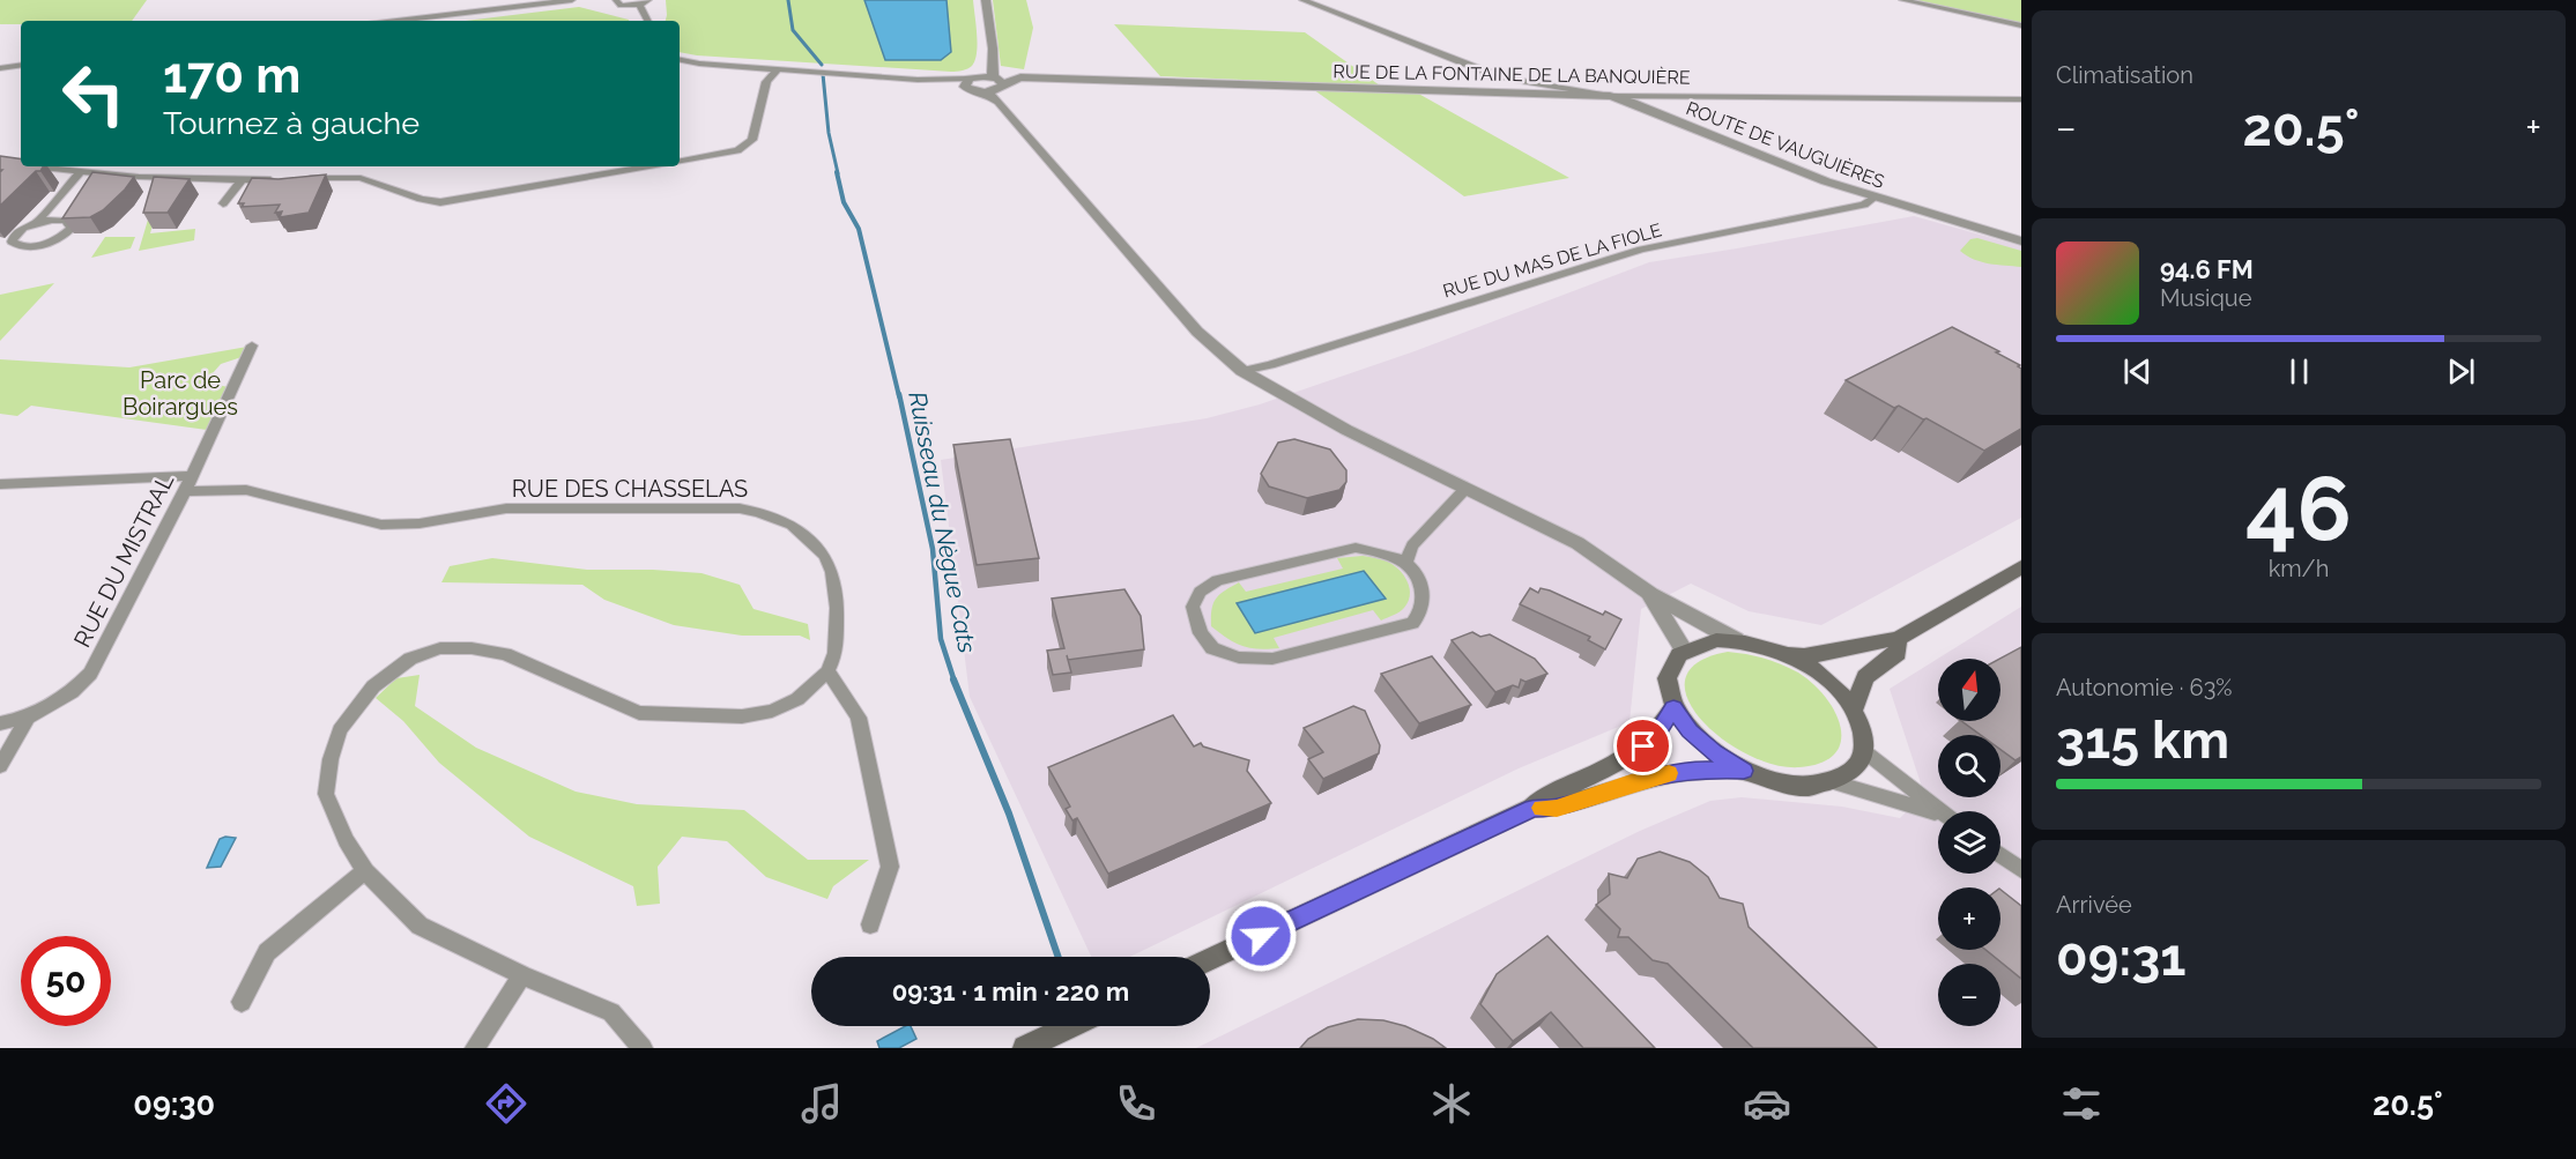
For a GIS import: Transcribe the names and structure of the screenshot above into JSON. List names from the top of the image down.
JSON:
{
  "streets": {
    "street": [
      "RUE DE LA FONTAINE DE LA BANQUIÈRE",
      "ROUTE DE VAUGUIÈRES",
      "RUE DU MAS DE LA FIOLE",
      "RUE DES CHASSELAS",
      "RUE DU MISTRAL"
    ]
  },
  "crossings": [
    ["RUE DE LA FONTAINE DE LA BANQUIÈRE", "ROUTE DE VAUGUIÈRES"],
    ["ROUTE DE VAUGUIÈRES", "RUE DU MAS DE LA FIOLE"],
    ["RUE DES CHASSELAS", "RUE DU MISTRAL"]
  ],
  "water": ["Ruisseau du Nègue Cats"],
  "parks": ["Parc de Boirargues"],
  "north": "top",
  "page": {
    "tile": [
      "Climatisation",
      ["46", "km/h"],
      ["Autonomie · 63%", "315 km"],
      ["Arrivée", "09:31"]
    ],
    "turn": ["170 m", "Tournez à gauche"],
    "heat": ["−", "20.5°", "+"],
    "song": ["94.6 FM", "Musique"],
    "map_buttons": ["+", "−"],
    "limit": "50",
    "trip": "09:31 · 1 min · 220 m",
    "tabs": ["09:30", "20.5°"]
  }
}
